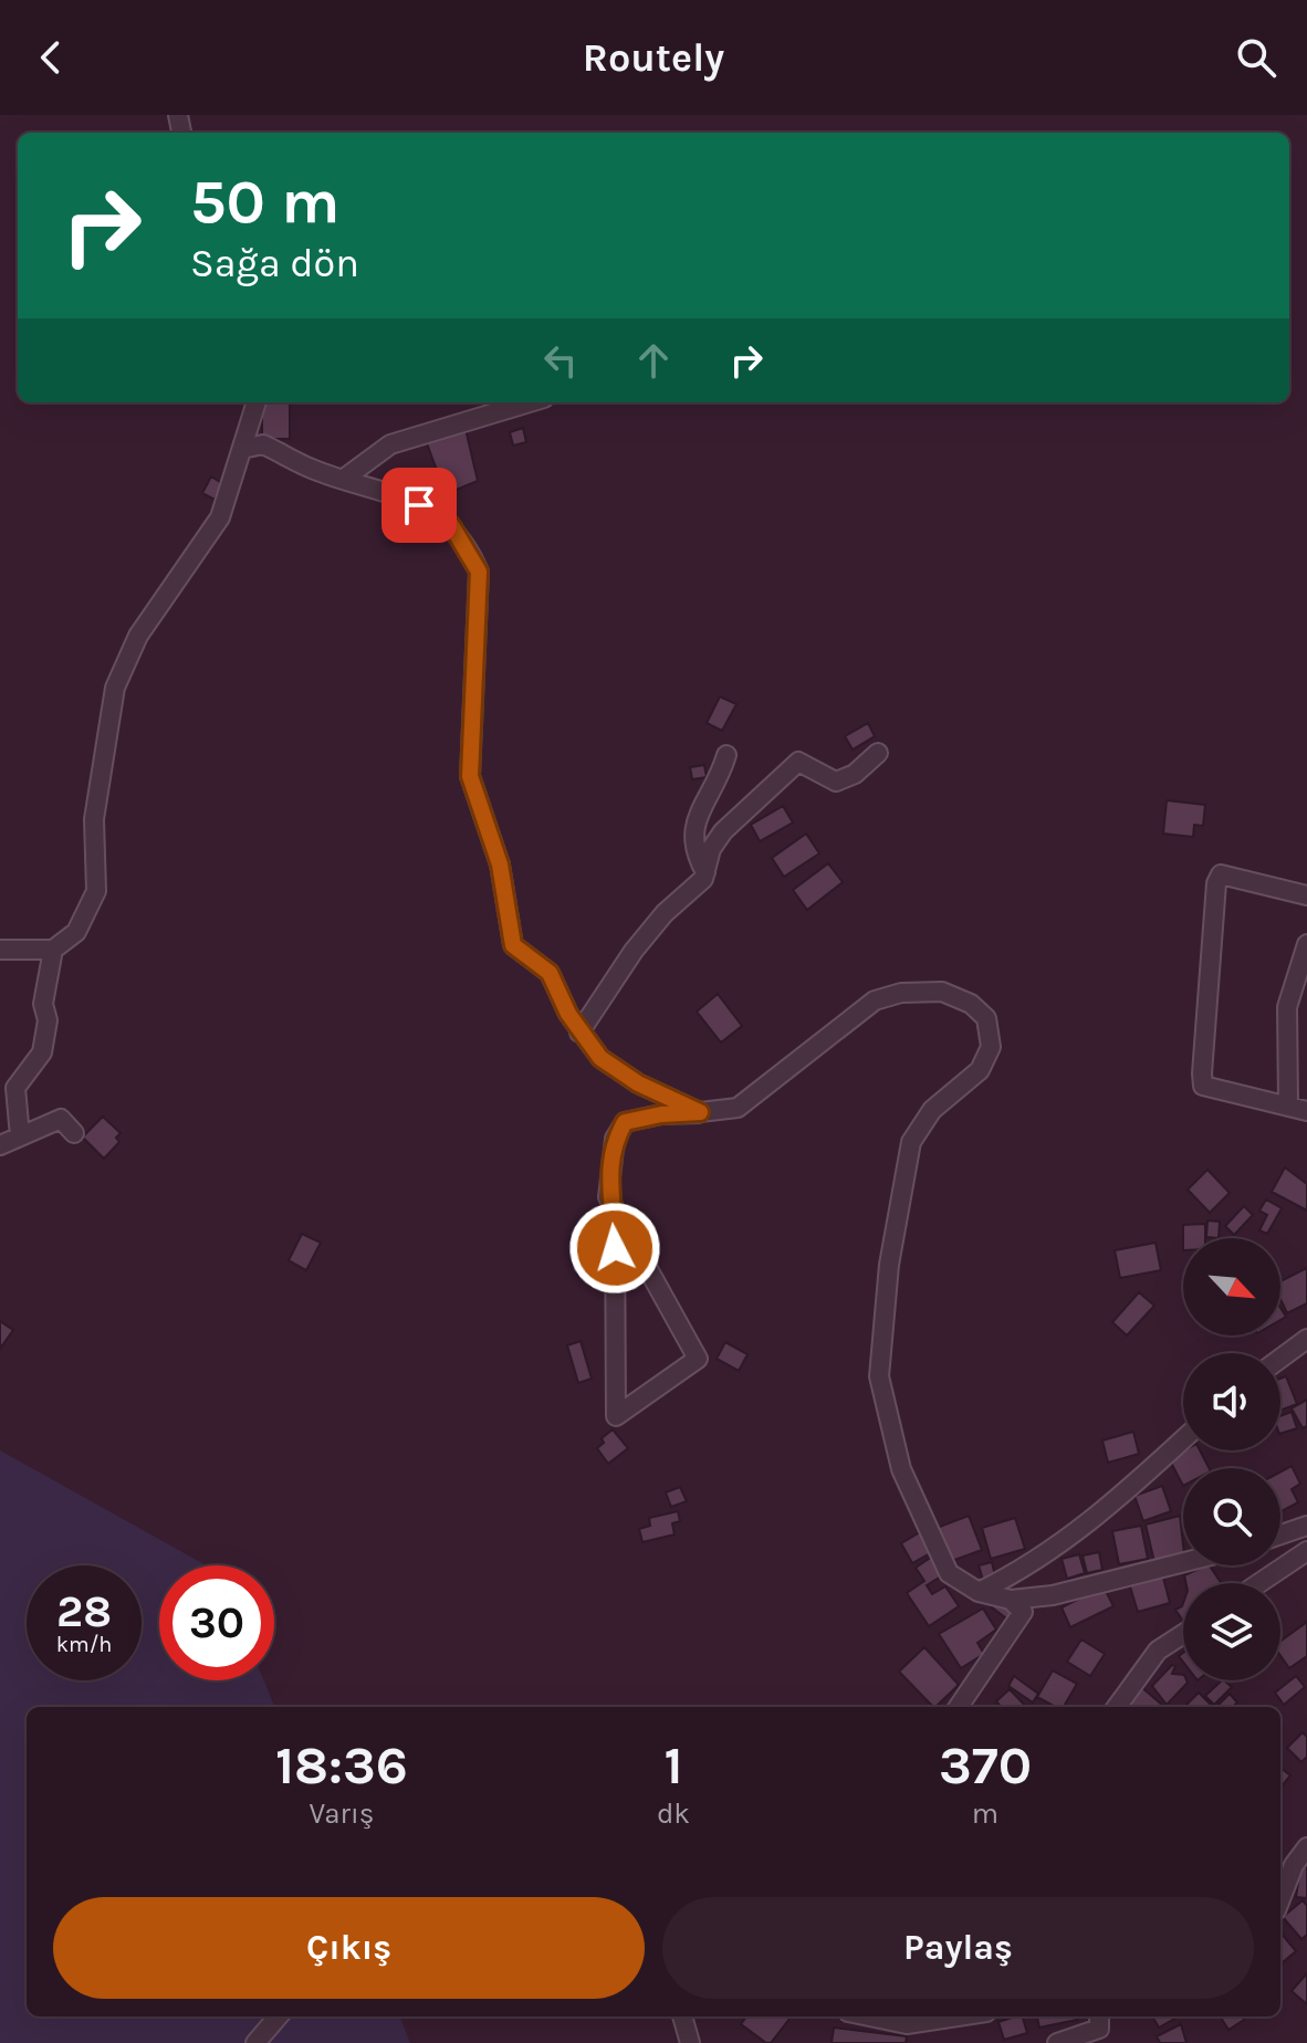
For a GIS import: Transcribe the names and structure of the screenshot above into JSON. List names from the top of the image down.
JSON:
{
  "north": "bottom right",
  "page": {
    "header": "Routely",
    "turn": ["50 m", "Sağa dön"],
    "speed": "28 km/h",
    "limit": "30",
    "eta": [
      "18:36",
      "Varış",
      "1",
      "dk",
      "370",
      "m"
    ],
    "buttons": ["Çıkış", "Paylaş"]
  }
}
